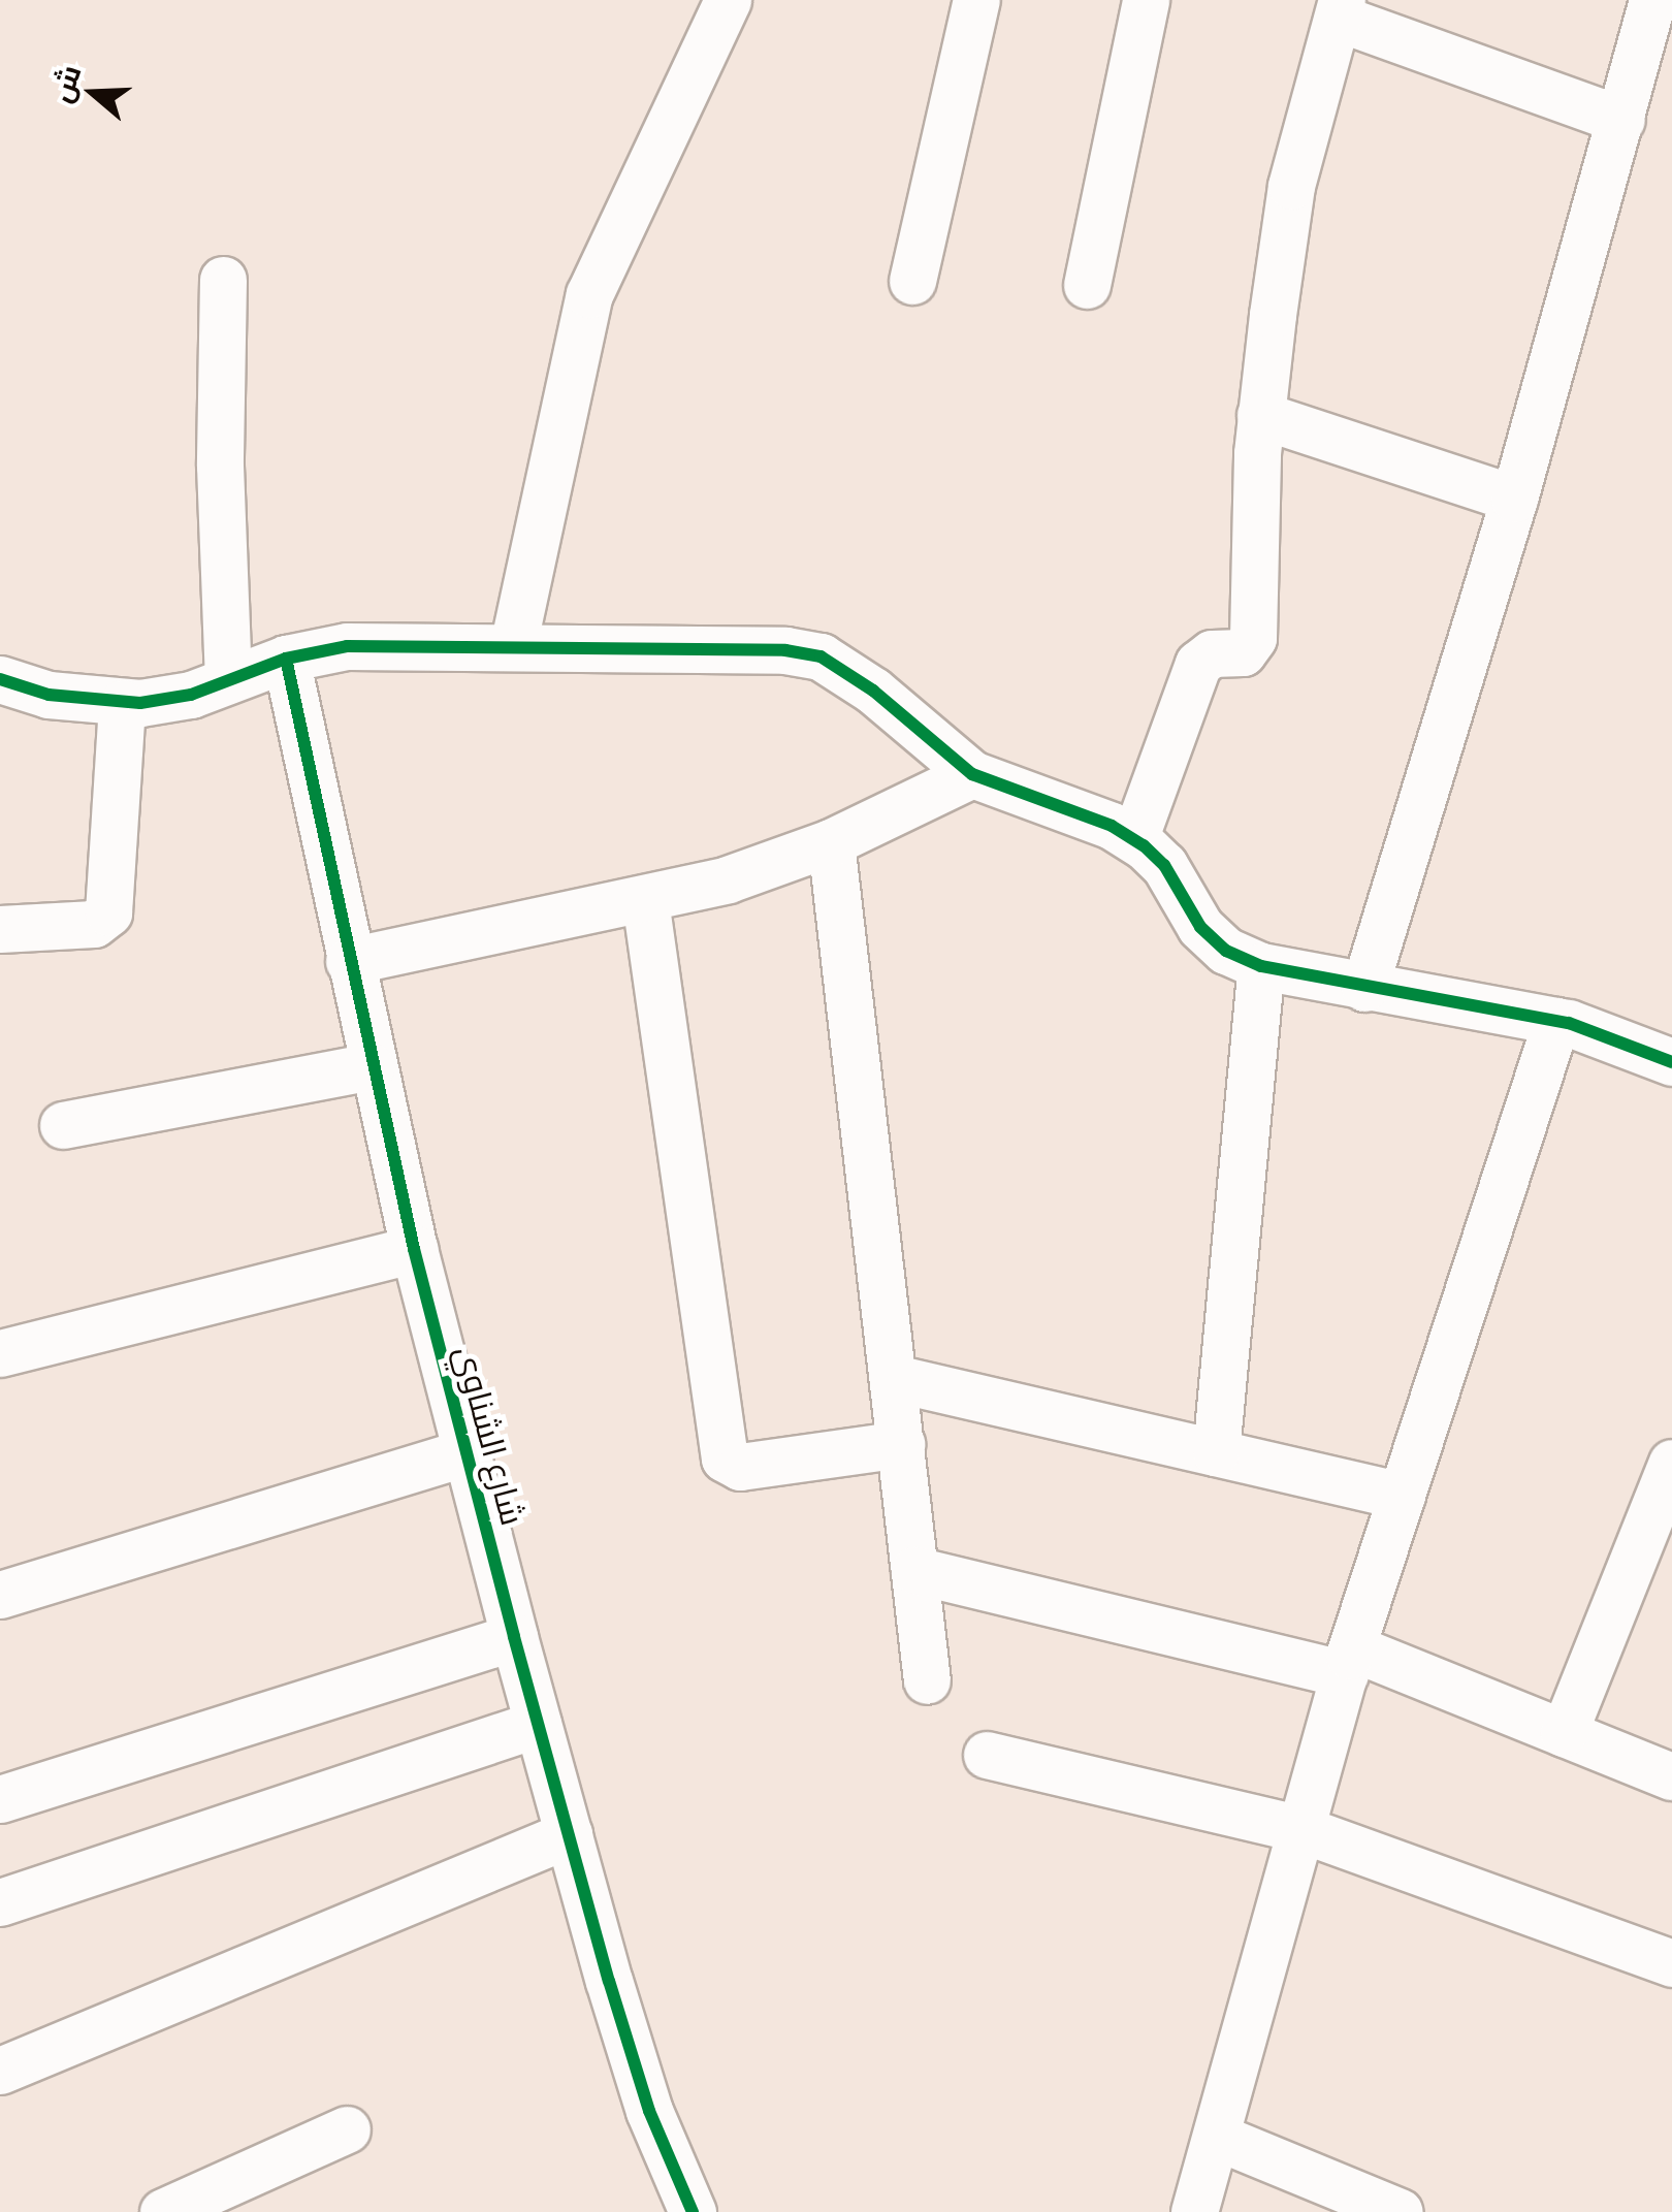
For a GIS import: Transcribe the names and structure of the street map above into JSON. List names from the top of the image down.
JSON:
{
  "streets": {
    "street": ["شارع الشناوي"]
  },
  "north": "left"
}
